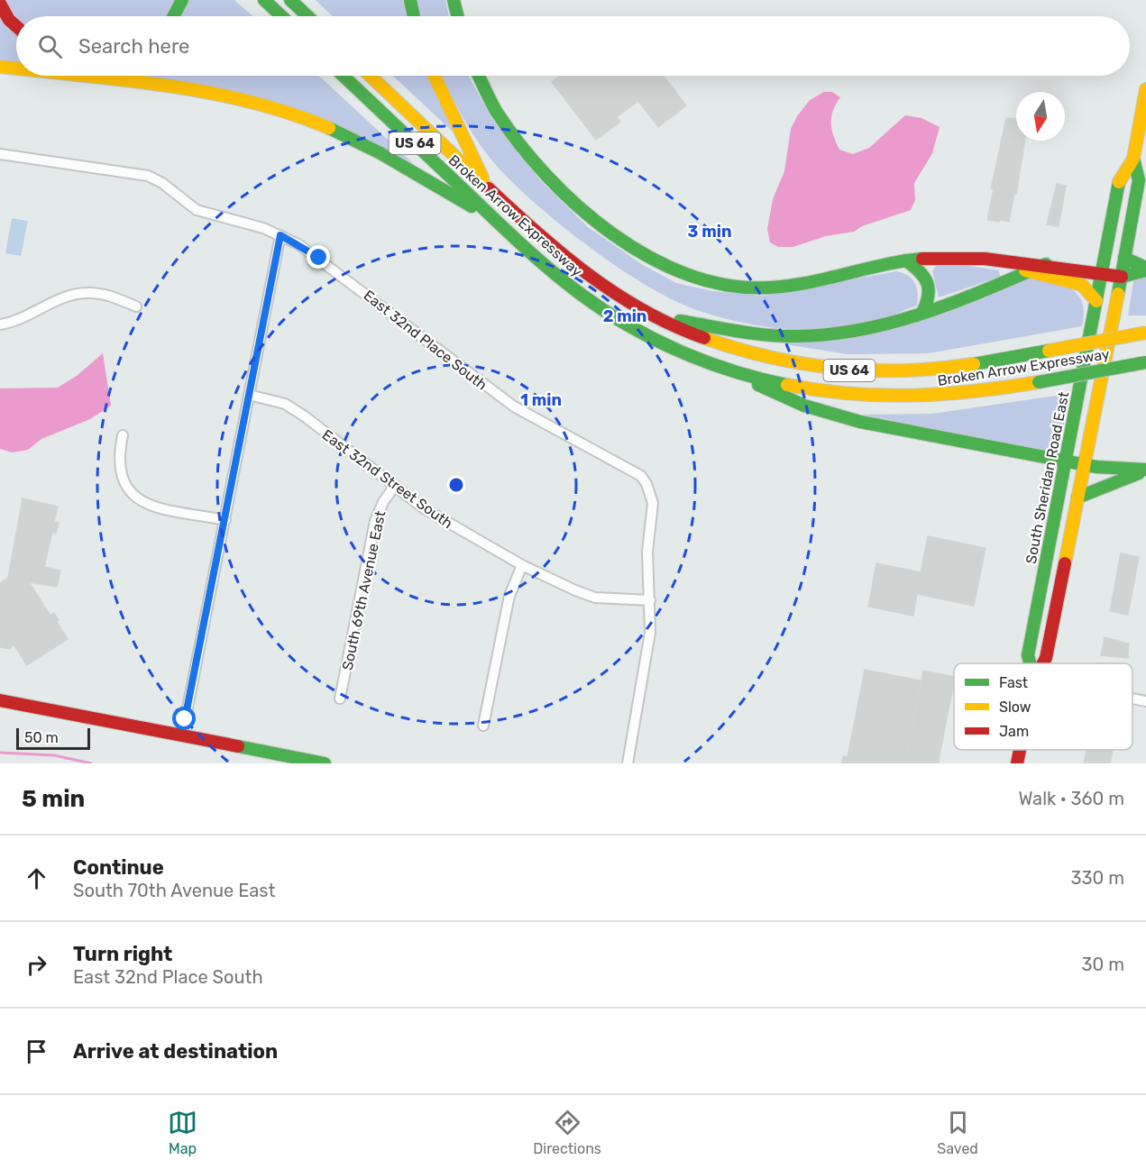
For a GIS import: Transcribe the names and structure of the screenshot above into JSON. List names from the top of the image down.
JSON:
{
  "streets": {
    "main road": ["US 64", "Broken Arrow Expressway", "South Sheridan Road East"],
    "street": ["East 32nd Place South", "East 32nd Street South", "South 69th Avenue East"]
  },
  "crossings": [
    ["East 32nd Place South", "East 32nd Street South"],
    ["East 32nd Street South", "South 69th Avenue East"]
  ],
  "legend": ["Fast", "Slow", "Jam"],
  "scale_bar": "50 m",
  "north": "bottom",
  "page": {
    "search": "Search here",
    "scale": "50 m",
    "heading": ["5 min", "Walk · 360 m"],
    "list": [
      ["Continue", "South 70th Avenue East", "330 m"],
      ["Turn right", "East 32nd Place South", "30 m"],
      "Arrive at destination"
    ],
    "nav": ["Map", "Directions", "Saved"]
  },
  "rings": ["3 min", "2 min", "1 min"]
}
